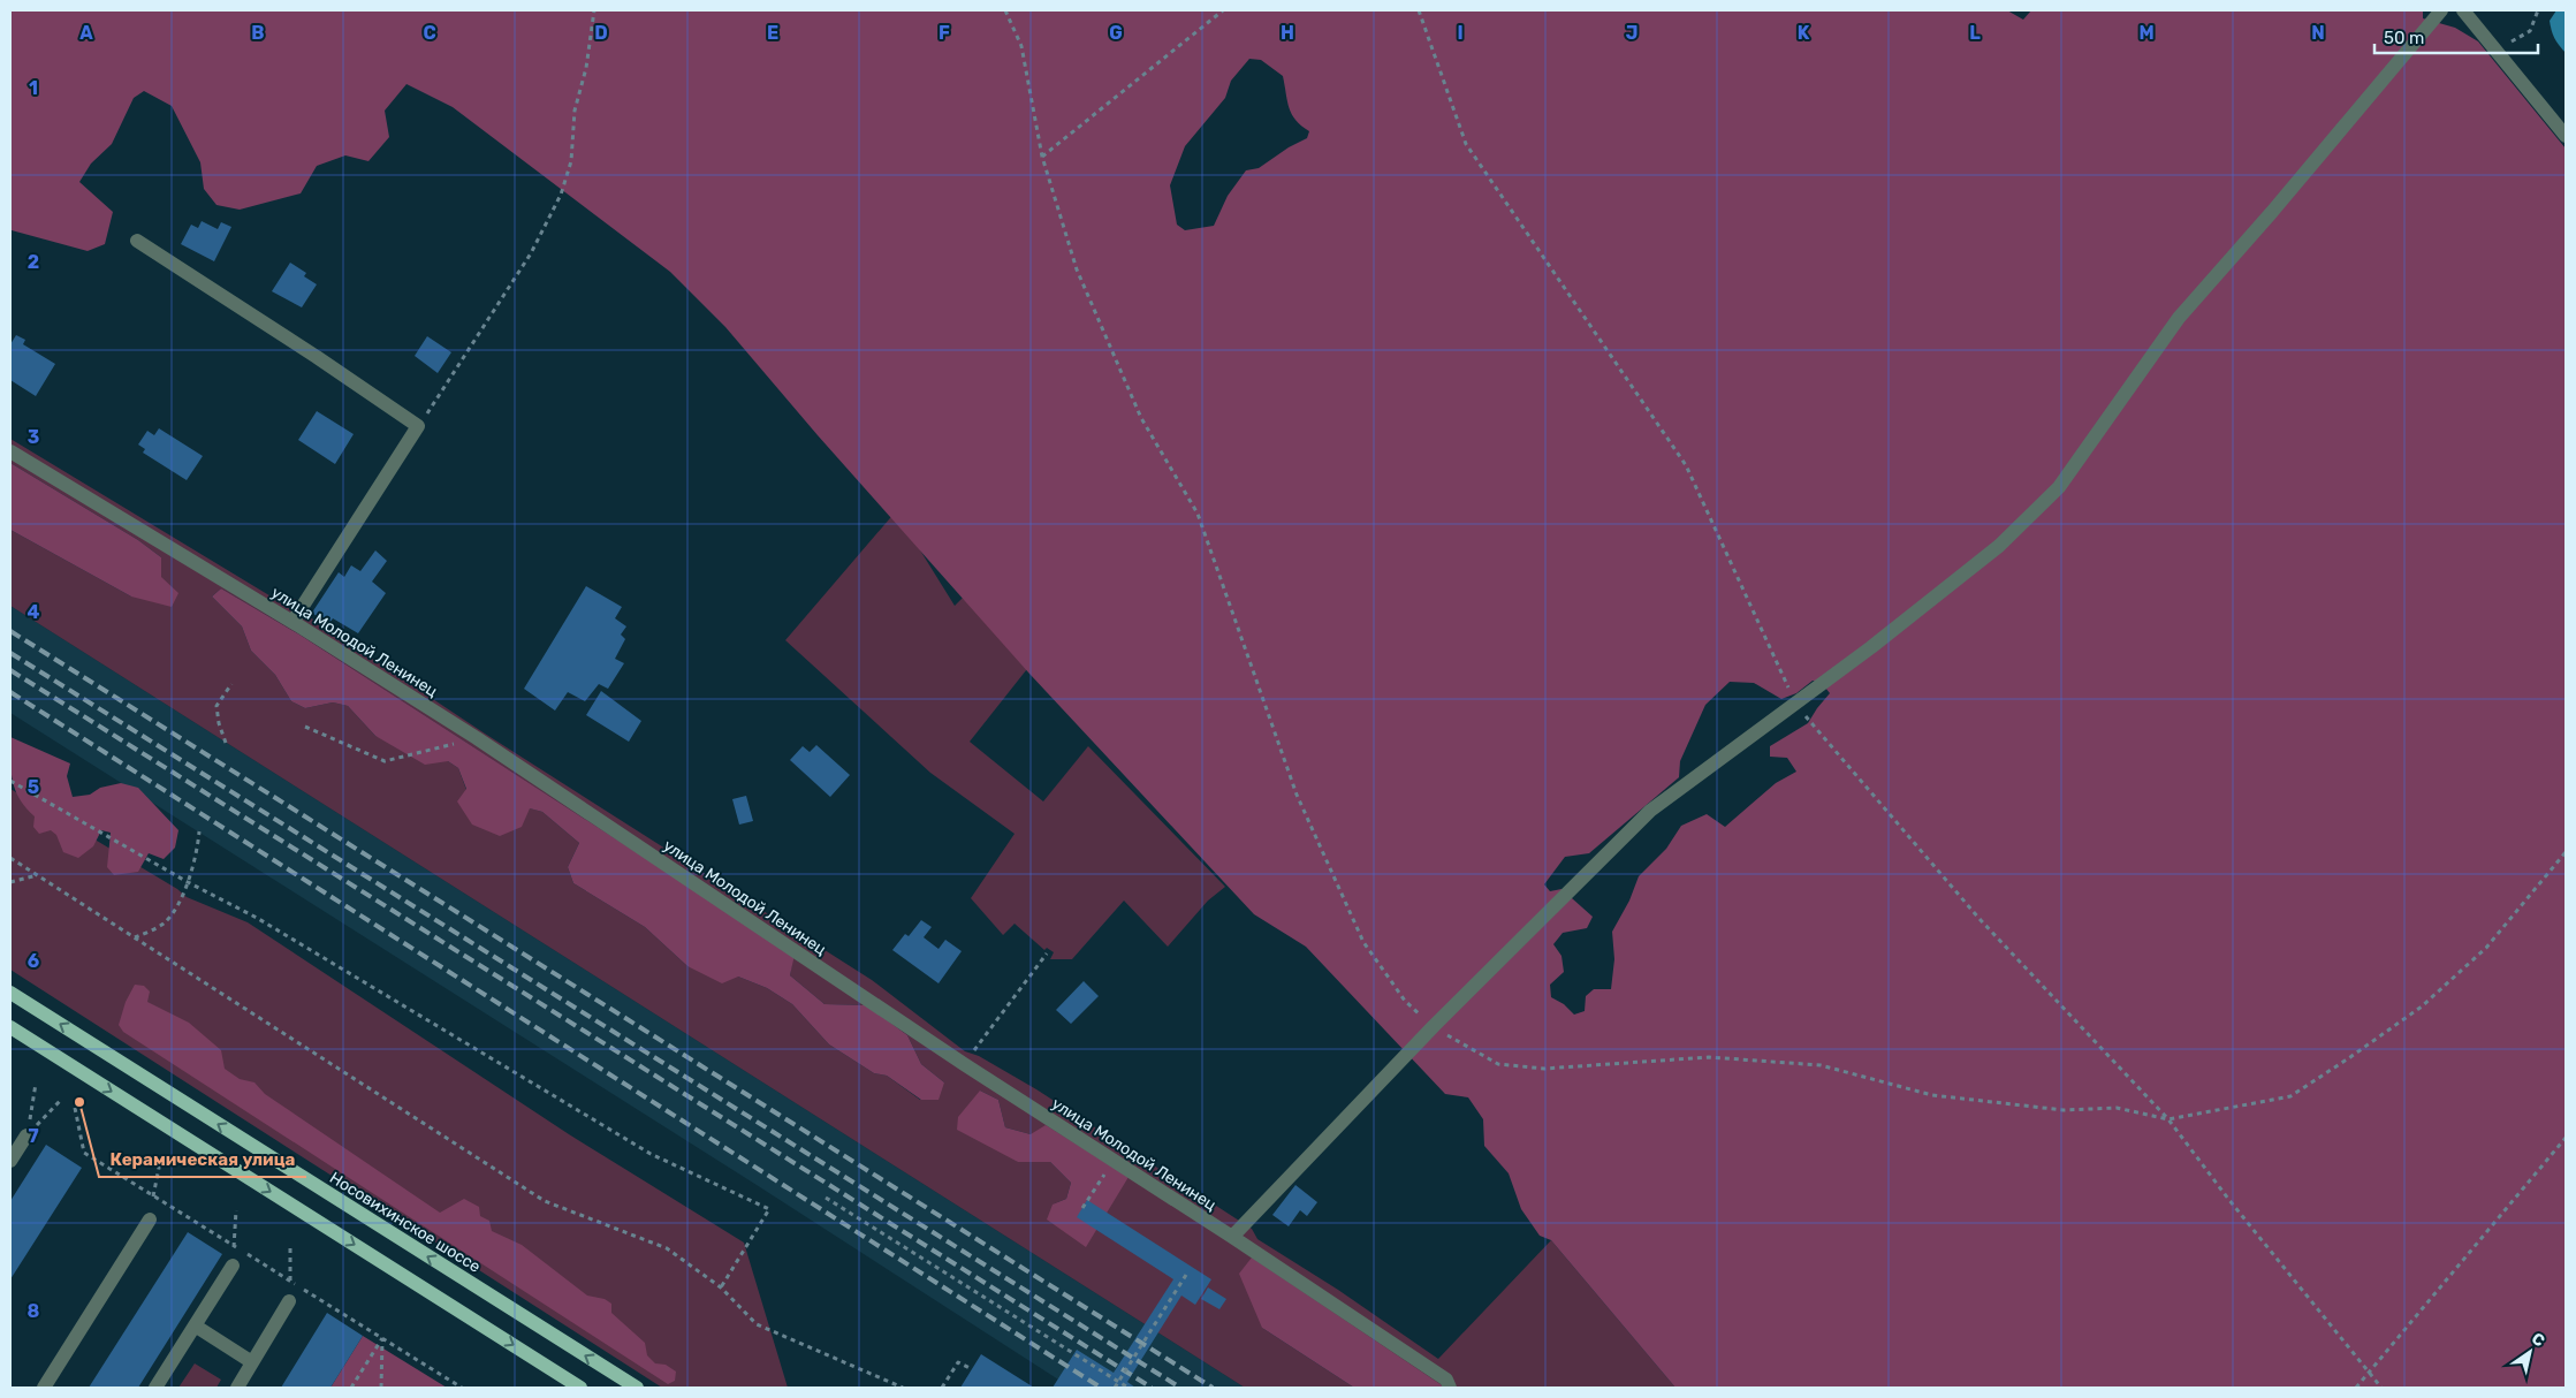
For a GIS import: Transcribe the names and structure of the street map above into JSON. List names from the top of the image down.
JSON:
{
  "streets": {
    "main road": ["Носовихинское шоссе"],
    "street": ["улица Молодой Ленинец"]
  },
  "places": ["Керамическая улица"],
  "scale_bar": "50 m",
  "north": "top right",
  "grid": {
    "columns": [
      "A",
      "B",
      "C",
      "D",
      "E",
      "F",
      "G",
      "H",
      "I",
      "J",
      "K",
      "L",
      "M",
      "N"
    ],
    "rows": [
      "1",
      "2",
      "3",
      "4",
      "5",
      "6",
      "7",
      "8"
    ]
  }
}
